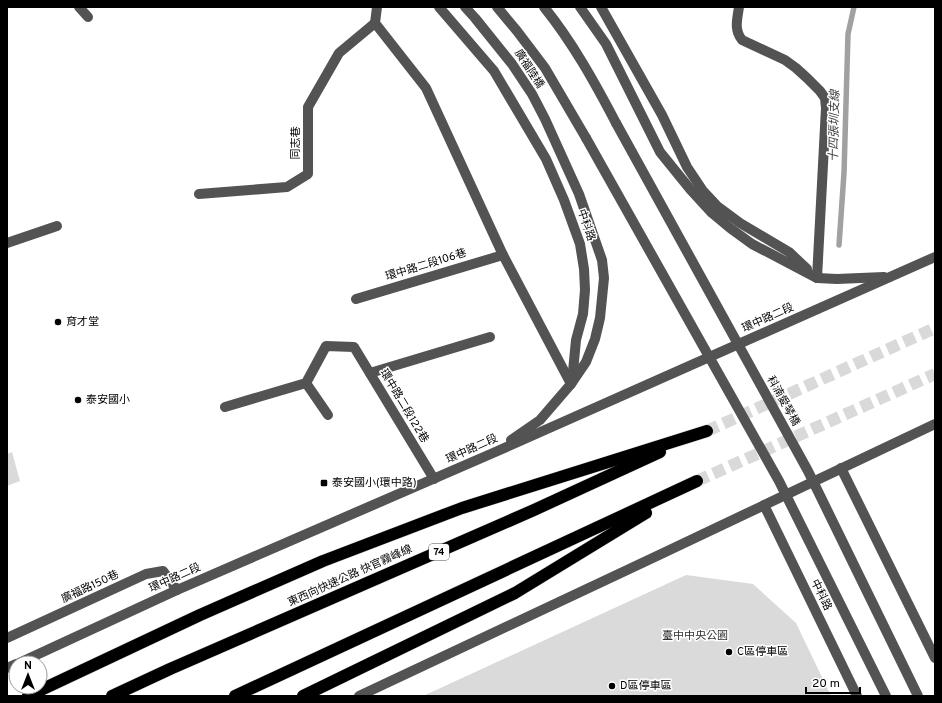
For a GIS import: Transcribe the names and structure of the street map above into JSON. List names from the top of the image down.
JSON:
{
  "streets": {
    "highway": ["74", "東西向快速公路 快官霧峰線"],
    "street": [
      "廣福陸橋",
      "同志巷",
      "中科路",
      "環中路二段106巷",
      "環中路二段",
      "科湳愛琴橋",
      "環中路二段122巷",
      "廣福路150巷"
    ]
  },
  "crossings": [
    ["廣福陸橋", "中科路"],
    ["環中路二段", "環中路二段122巷"],
    ["環中路二段", "廣福路150巷"]
  ],
  "water": ["十四張圳支線"],
  "parks": ["臺中中央公園"],
  "places": {
    "other": [
      "育才堂",
      "泰安國小",
      "C區停車區",
      "D區停車區"
    ],
    "transit": ["泰安國小(環中路)"]
  },
  "scale_bar": "20 m",
  "north": "top"
}
